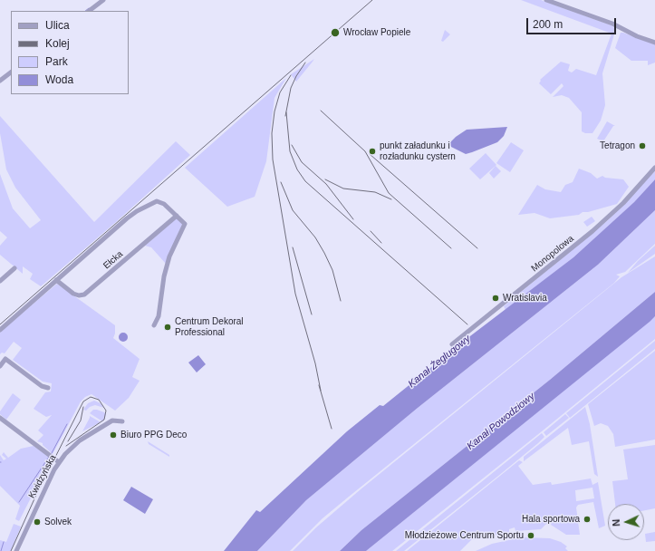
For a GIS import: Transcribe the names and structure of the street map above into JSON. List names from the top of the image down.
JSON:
{
  "streets": {
    "street": ["Monopolowa", "Ełcka", "Kwidzyńska"]
  },
  "water": ["Kanał Żeglugowy", "Kanał Powodziowy"],
  "places": [
    "Wrocław Popiele",
    "Tetragon",
    "punkt załadunku i rozładunku cystern",
    "Wratislavia",
    "Centrum Dekoral Professional",
    "Biuro PPG Deco",
    "Hala sportowa",
    "Solvek",
    "Młodzieżowe Centrum Sportu"
  ],
  "legend": [
    "Ulica",
    "Kolej",
    "Park",
    "Woda"
  ],
  "scale_bar": "200 m",
  "north": "left"
}
